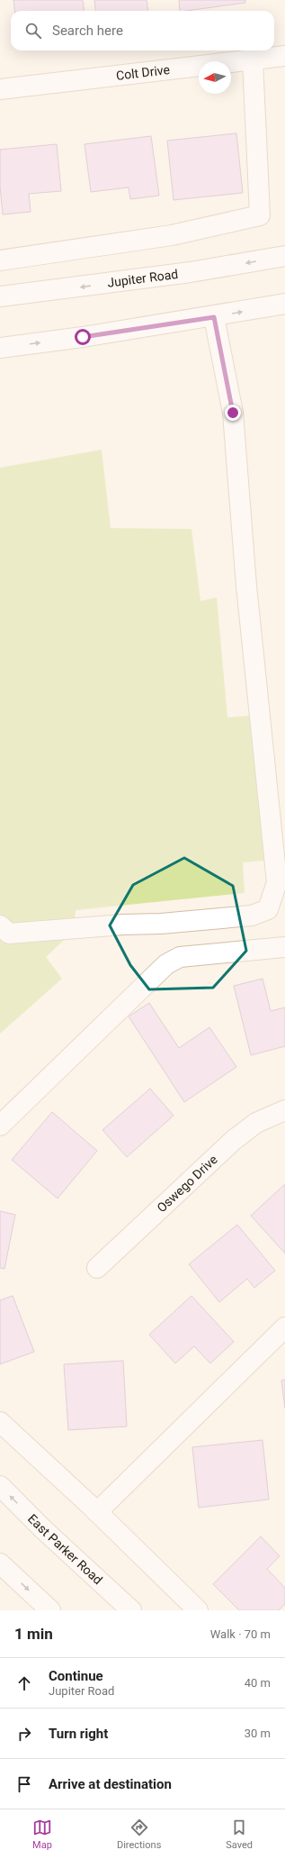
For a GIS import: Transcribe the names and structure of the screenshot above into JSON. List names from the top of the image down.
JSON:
{
  "streets": {
    "main road": [
      "Colt Drive",
      "Jupiter Road",
      "Oswego Drive",
      "East Parker Road"
    ]
  },
  "north": "left",
  "page": {
    "search": "Search here",
    "heading": ["1 min", "Walk · 70 m"],
    "list": [
      ["Continue", "Jupiter Road", "40 m"],
      ["Turn right", "30 m"],
      "Arrive at destination"
    ],
    "nav": ["Map", "Directions", "Saved"]
  }
}
